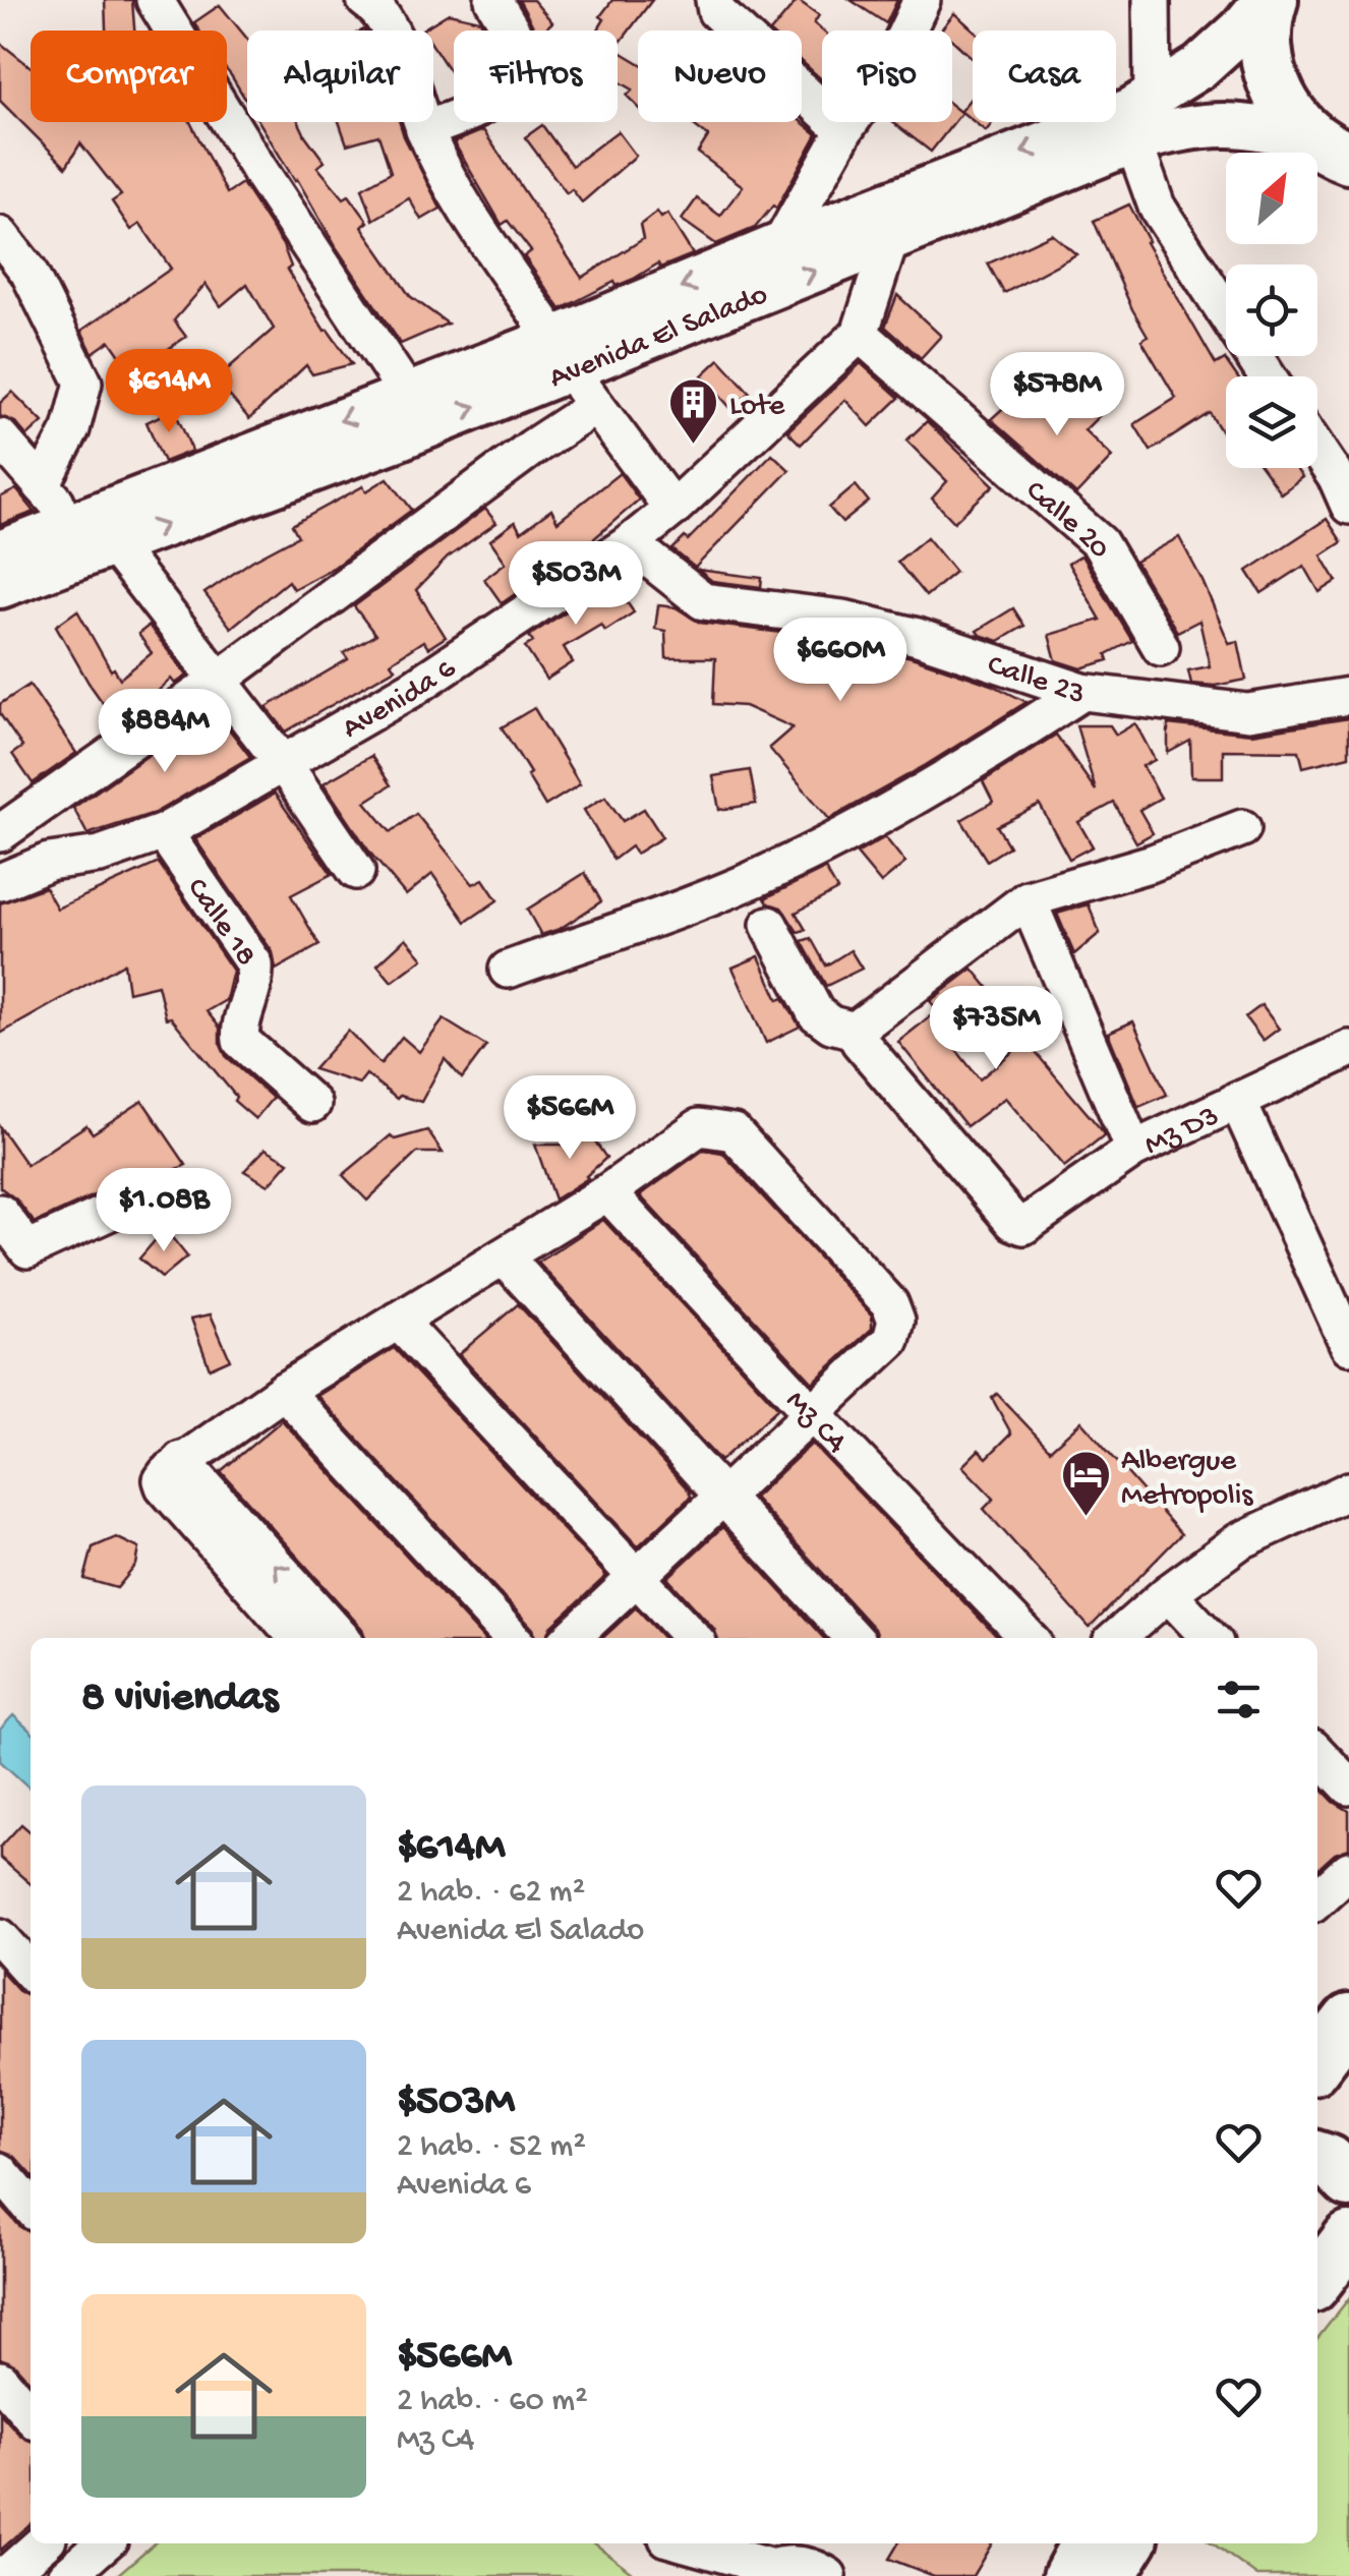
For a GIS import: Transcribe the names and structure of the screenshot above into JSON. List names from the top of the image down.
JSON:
{
  "streets": {
    "main road": ["Avenida El Salado"],
    "street": [
      "Calle 20",
      "Calle 23",
      "Avenida 6",
      "Calle 18",
      "Mz D3",
      "Mz C4"
    ]
  },
  "crossings": [
    ["Avenida El Salado", "Avenida 6"],
    ["Calle 20", "Avenida 6"],
    ["Calle 23", "Avenida 6"],
    ["Avenida 6", "Calle 18"]
  ],
  "places": {
    "building": ["Lote"],
    "hotel": ["Albergue Metropolis"]
  },
  "north": "top right",
  "page": {
    "chip": [
      "Comprar",
      "Alquilar",
      "Filtros",
      "Nuevo",
      "Piso",
      "Casa"
    ],
    "price": [
      "$614M",
      "$578M",
      "$503M",
      "$660M",
      "$884M",
      "$735M",
      "$566M",
      "$1.08B"
    ],
    "heading": "8 viviendas",
    "list": [
      {
        "name": "$614M",
        "note": "2 hab. · 62 m² · Avenida El Salado"
      },
      {
        "name": "$503M",
        "note": "2 hab. · 52 m² · Avenida 6"
      },
      {
        "name": "$566M",
        "note": "2 hab. · 60 m² · Mz C4"
      }
    ]
  }
}
